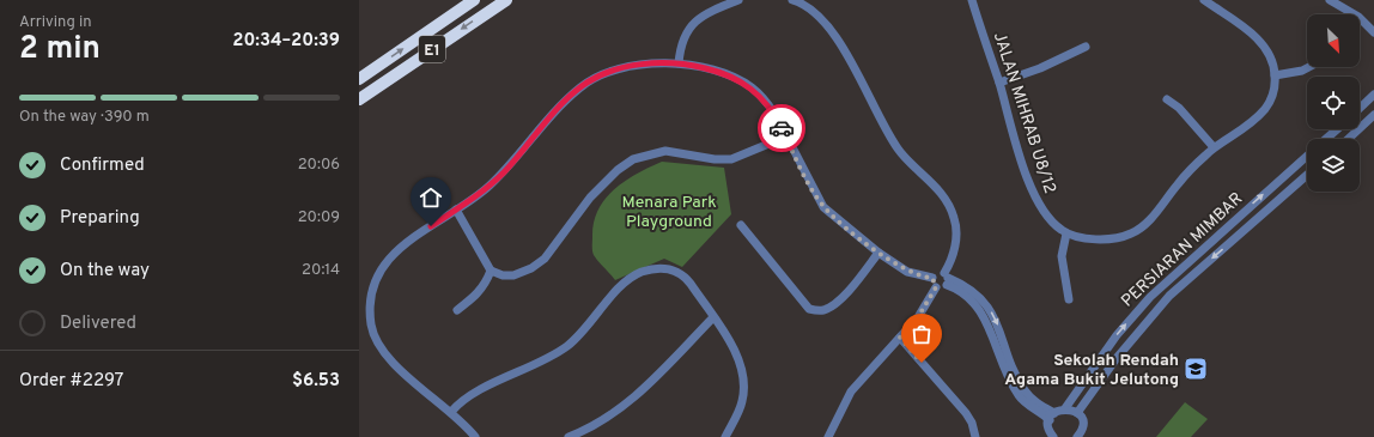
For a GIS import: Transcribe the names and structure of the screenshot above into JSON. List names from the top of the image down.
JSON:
{
  "streets": {
    "highway": ["E1"],
    "street": ["JALAN MIHRAB U8/12", "PERSIARAN MIMBAR"]
  },
  "parks": ["Menara Park Playground"],
  "places": {
    "school or university": ["Sekolah Rendah Agama Bukit Jelutong"]
  },
  "north": "bottom right",
  "page": {
    "heading": ["2 min", "Arriving in", "20:34–20:39"],
    "panel": ["Order #2297", "$6.53"],
    "bar": "On the way · 390 m",
    "list": [
      ["Confirmed", "20:06"],
      ["Preparing", "20:09"],
      ["On the way", "20:14"],
      "Delivered"
    ]
  }
}
